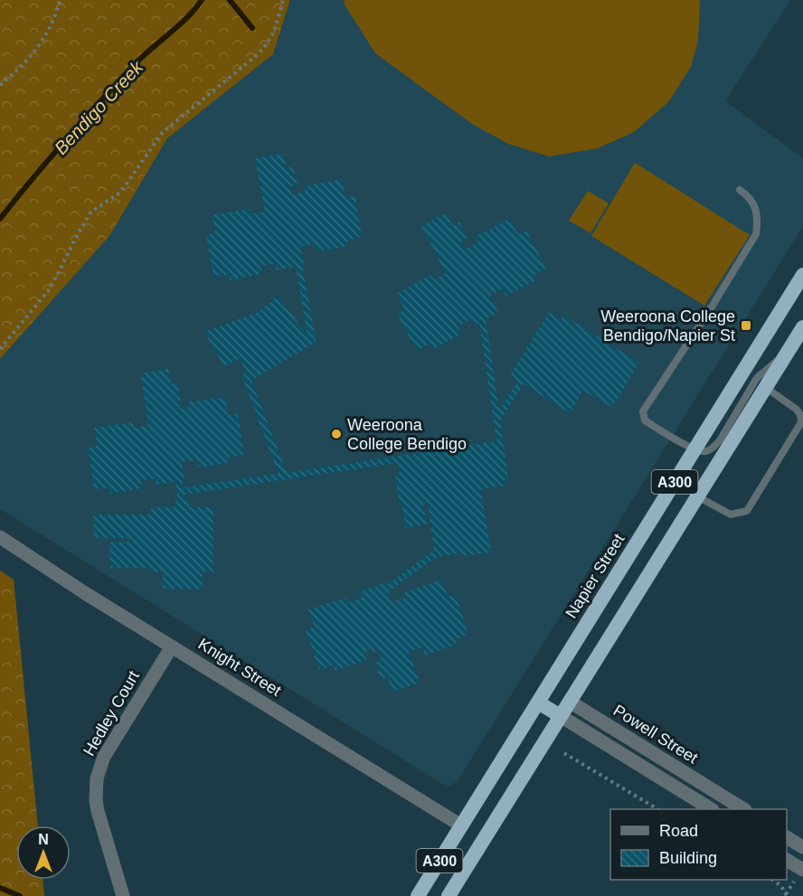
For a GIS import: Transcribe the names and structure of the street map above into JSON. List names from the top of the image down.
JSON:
{
  "streets": {
    "highway": ["A300", "Napier Street", "Powell Street"],
    "street": ["Knight Street", "Hedley Court"]
  },
  "crossings": [
    ["A300", "Powell Street"],
    ["Napier Street", "Knight Street"],
    ["Napier Street", "Powell Street"],
    ["Knight Street", "Hedley Court"]
  ],
  "water": ["Bendigo Creek"],
  "places": {
    "transit": ["Weeroona College Bendigo/Napier St"],
    "other": ["Weeroona College Bendigo"]
  },
  "legend": ["Road", "Building"],
  "north": "top"
}
